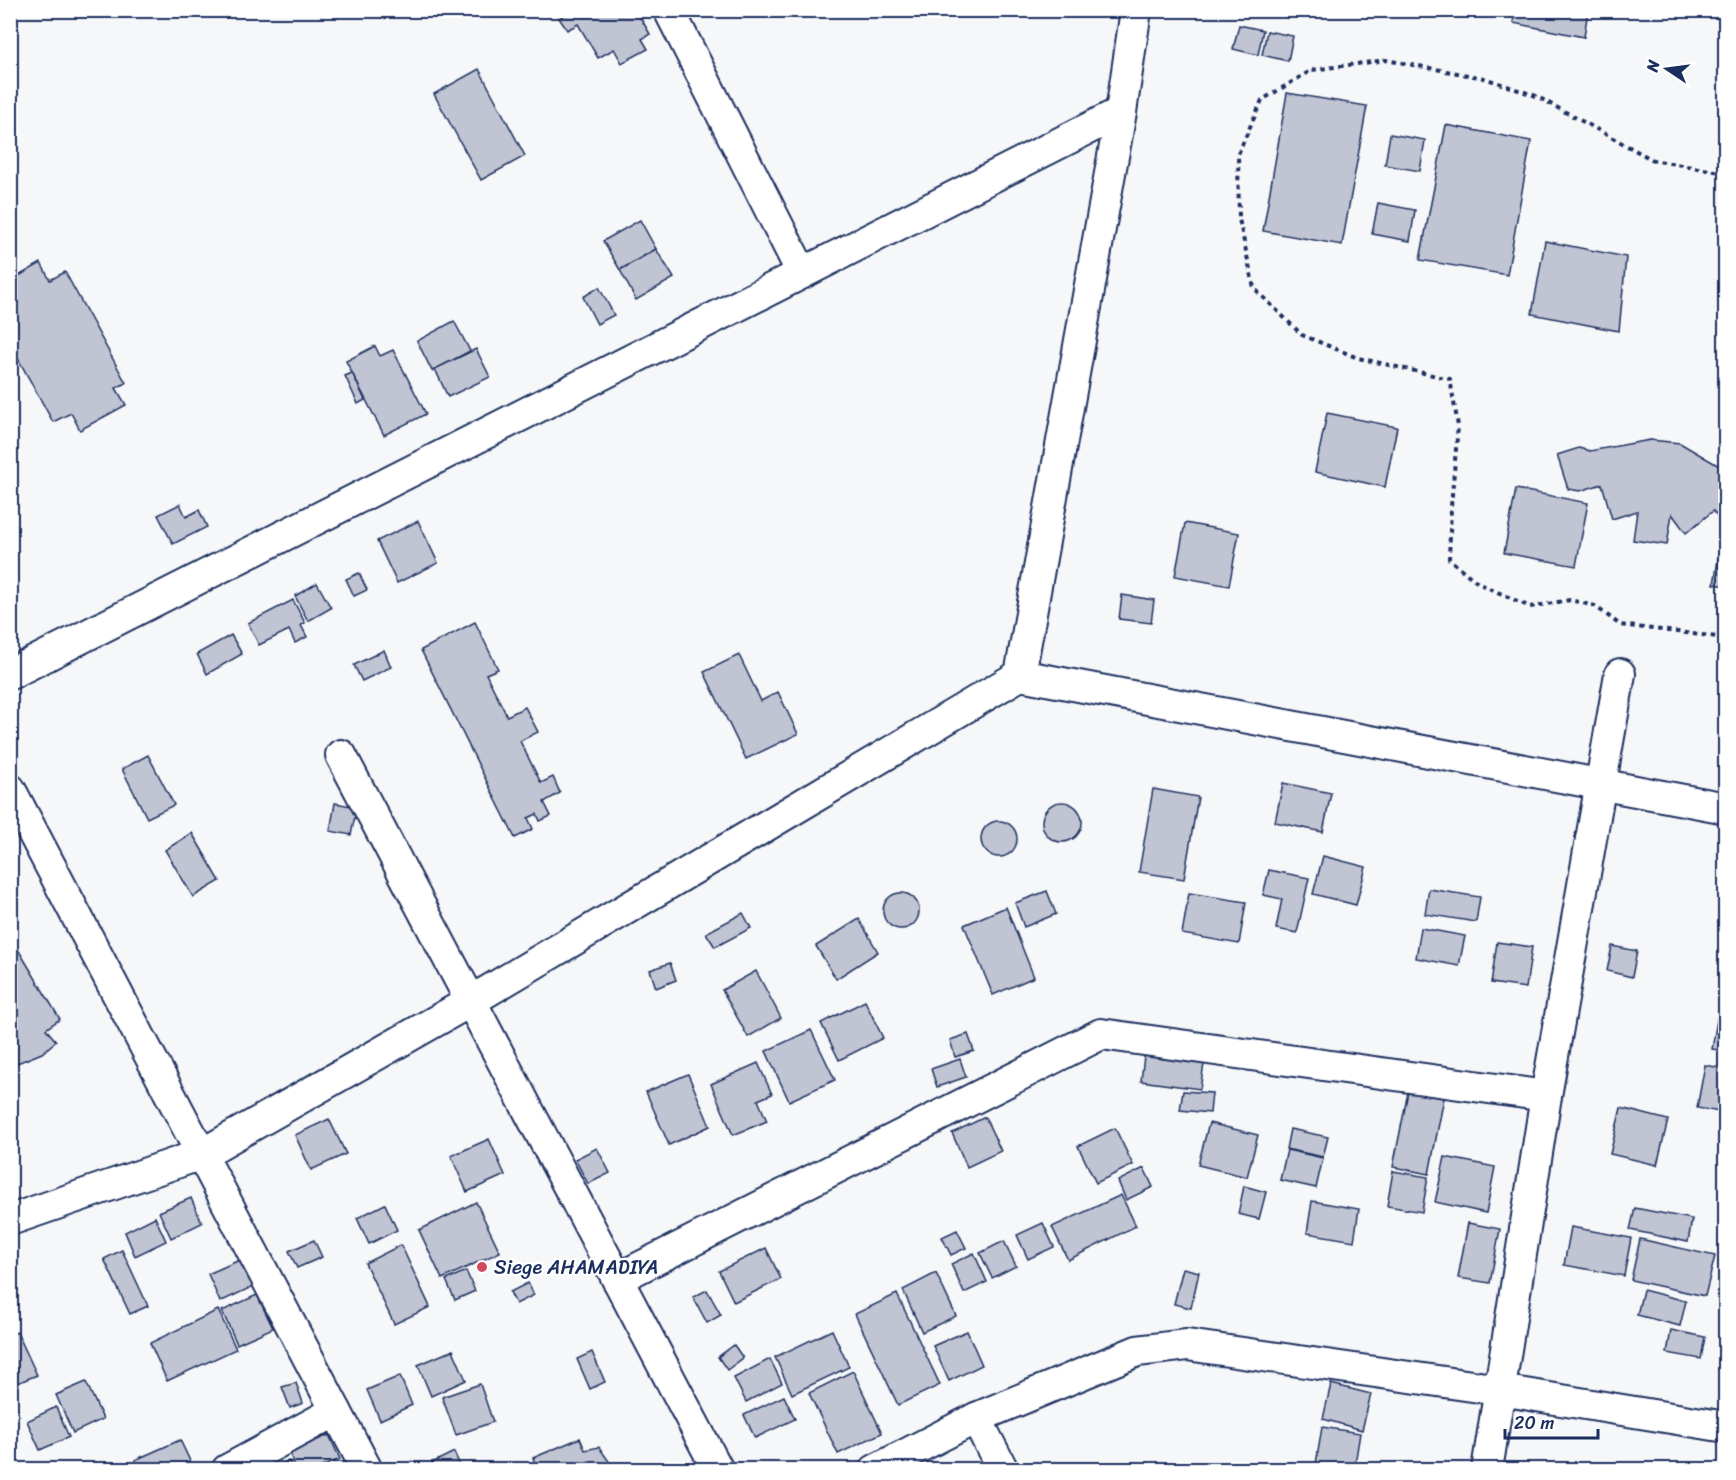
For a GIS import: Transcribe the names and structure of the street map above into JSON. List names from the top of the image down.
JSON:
{
  "places": ["Siege AHAMADIYA"],
  "scale_bar": "20 m",
  "north": "left"
}
